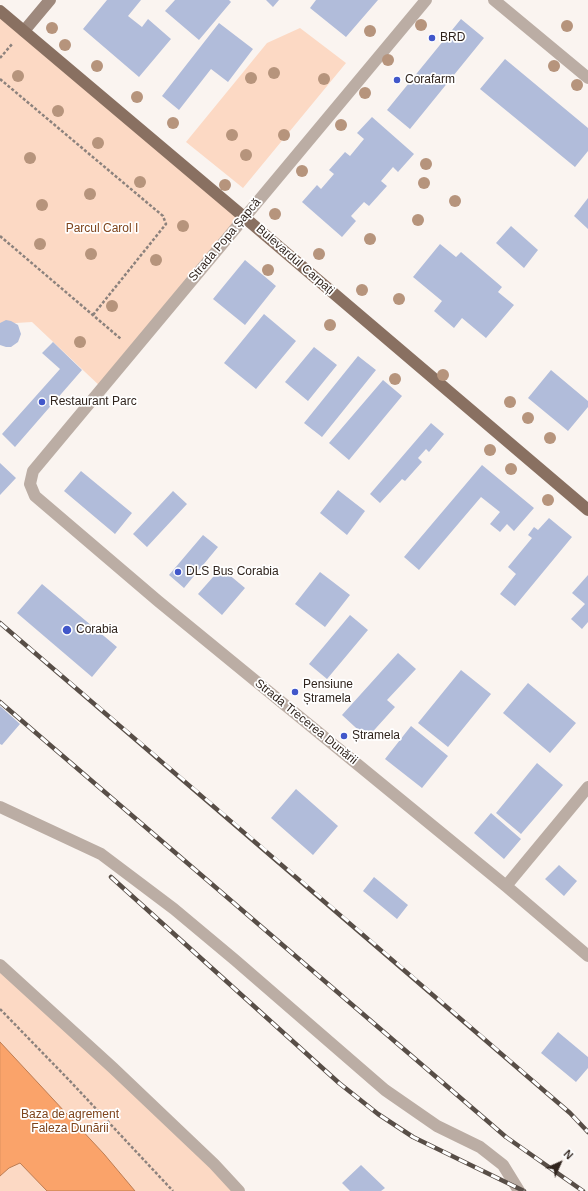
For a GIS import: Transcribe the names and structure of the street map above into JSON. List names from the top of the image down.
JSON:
{
  "streets": {
    "main road": ["Bulevardul Carpați"],
    "street": ["Strada Popa Șapcă", "Strada Trecerea Dunării"]
  },
  "crossings": [
    ["Strada Popa Șapcă", "Bulevardul Carpați"],
    ["Strada Popa Șapcă", "Strada Trecerea Dunării"]
  ],
  "parks": ["Parcul Carol I", "Baza de agrement Faleza Dunării"],
  "places": [
    "BRD",
    "Corafarm",
    "Restaurant Parc",
    "DLS Bus Corabia",
    "Corabia",
    "Pensiune Ștramela",
    "Ștramela"
  ],
  "north": "top right"
}
